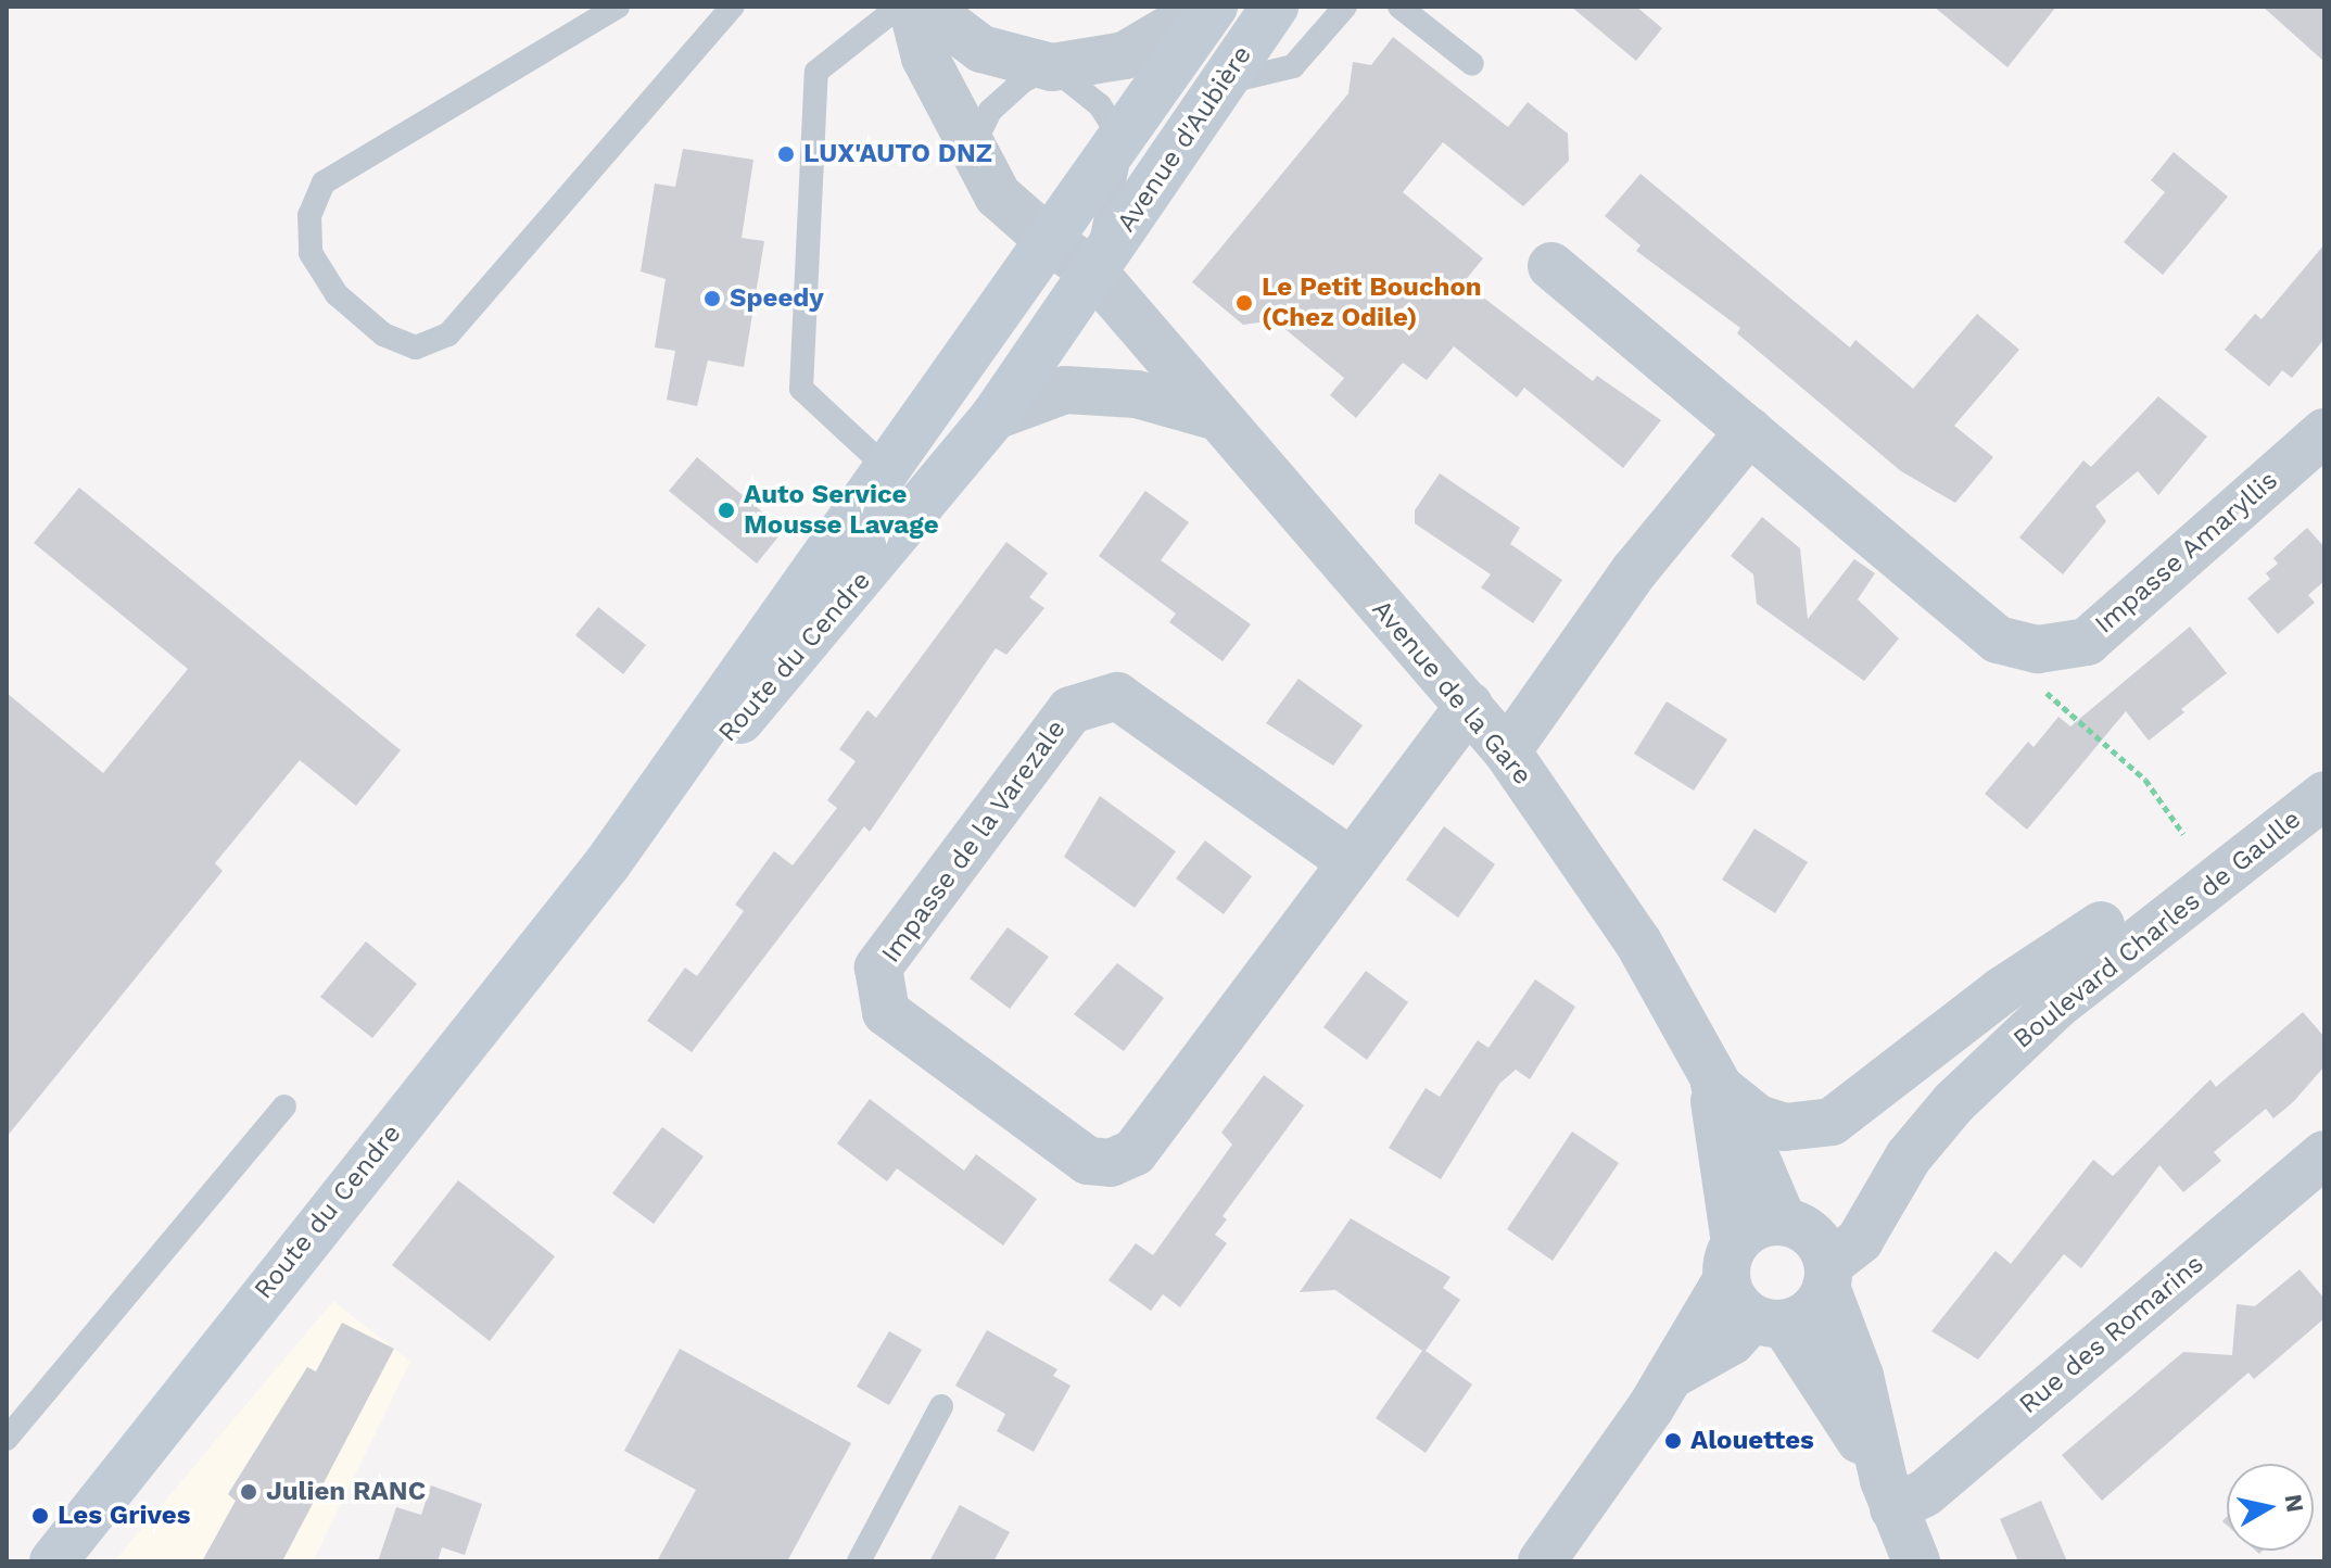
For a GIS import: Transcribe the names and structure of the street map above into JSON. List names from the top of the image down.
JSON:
{
  "streets": {
    "main road": ["Avenue d'Aubière", "Route du Cendre"],
    "street": [
      "Impasse Amaryllis",
      "Avenue de la Gare",
      "Impasse de la Varezale",
      "Boulevard Charles de Gaulle",
      "Rue des Romarins"
    ]
  },
  "crossings": [
    ["Avenue d'Aubière", "Route du Cendre"],
    ["Avenue d'Aubière", "Avenue de la Gare"],
    ["Route du Cendre", "Avenue de la Gare"],
    ["Avenue de la Gare", "Impasse de la Varezale"],
    ["Avenue de la Gare", "Boulevard Charles de Gaulle"],
    ["Avenue de la Gare", "Rue des Romarins"]
  ],
  "places": [
    "LUX'AUTO DNZ",
    "Speedy",
    "Le Petit Bouchon (Chez Odile)",
    "Auto Service Mousse Lavage",
    "Alouettes",
    "Julien RANC",
    "Les Grives"
  ],
  "north": "right"
}
